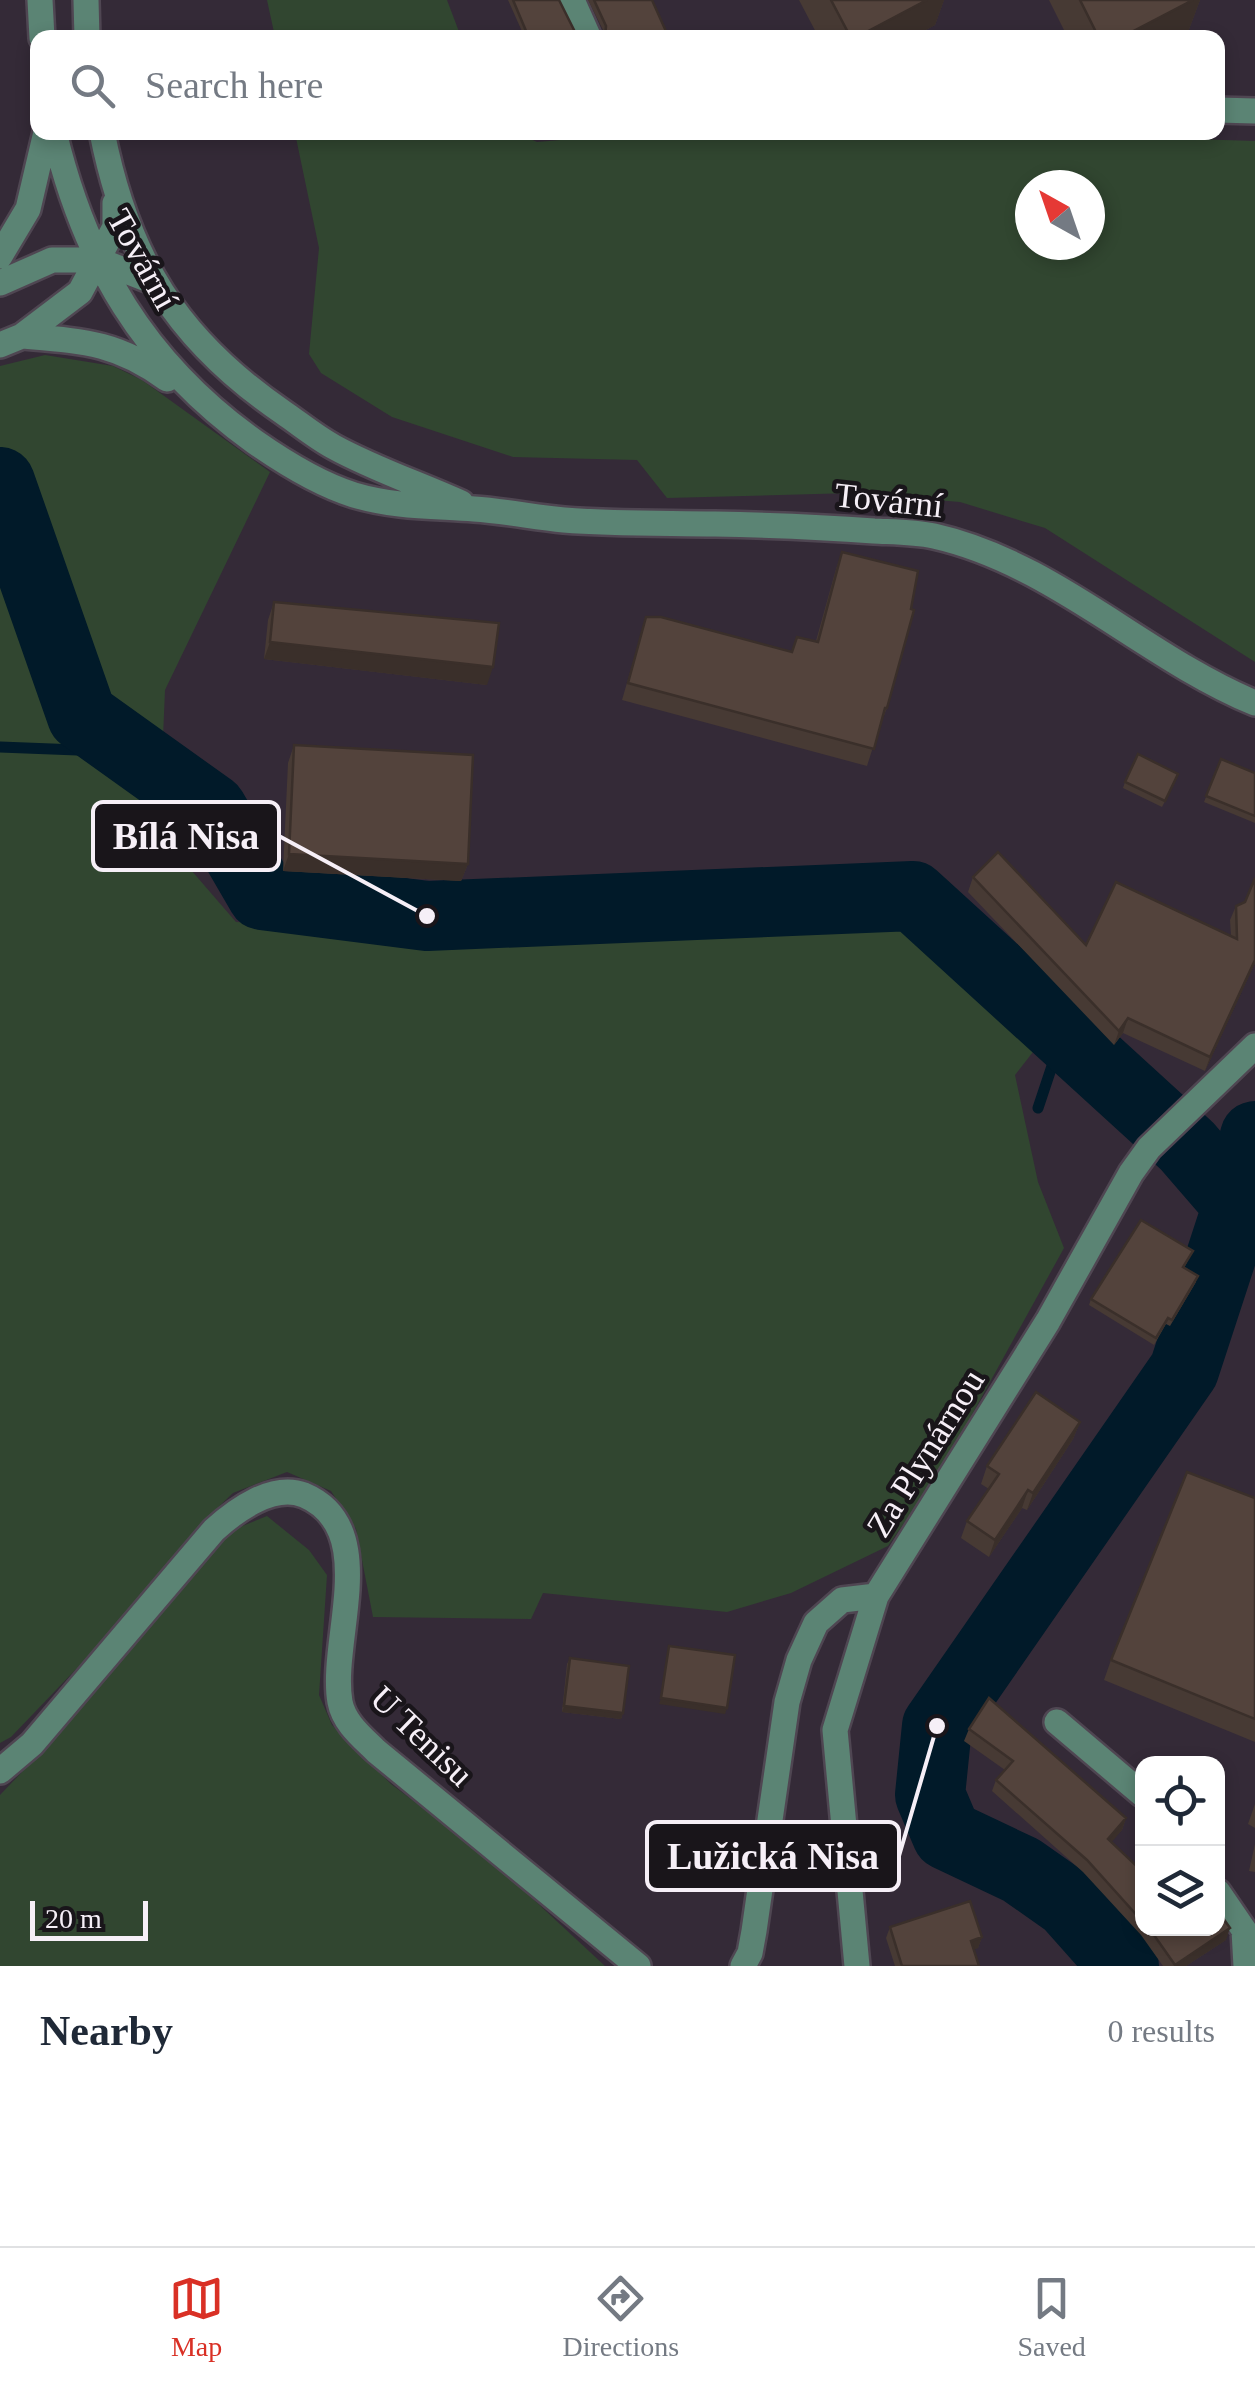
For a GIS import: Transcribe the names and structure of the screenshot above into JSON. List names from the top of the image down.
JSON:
{
  "streets": {
    "street": ["Tovární", "Za Plynárnou", "U Tenisu"]
  },
  "places": ["Bílá Nisa", "Lužická Nisa"],
  "scale_bar": "20 m",
  "north": "top left",
  "page": {
    "search": "Search here",
    "scale": "20 m",
    "heading": ["Nearby", "0 results"],
    "nav": ["Map", "Directions", "Saved"]
  }
}
